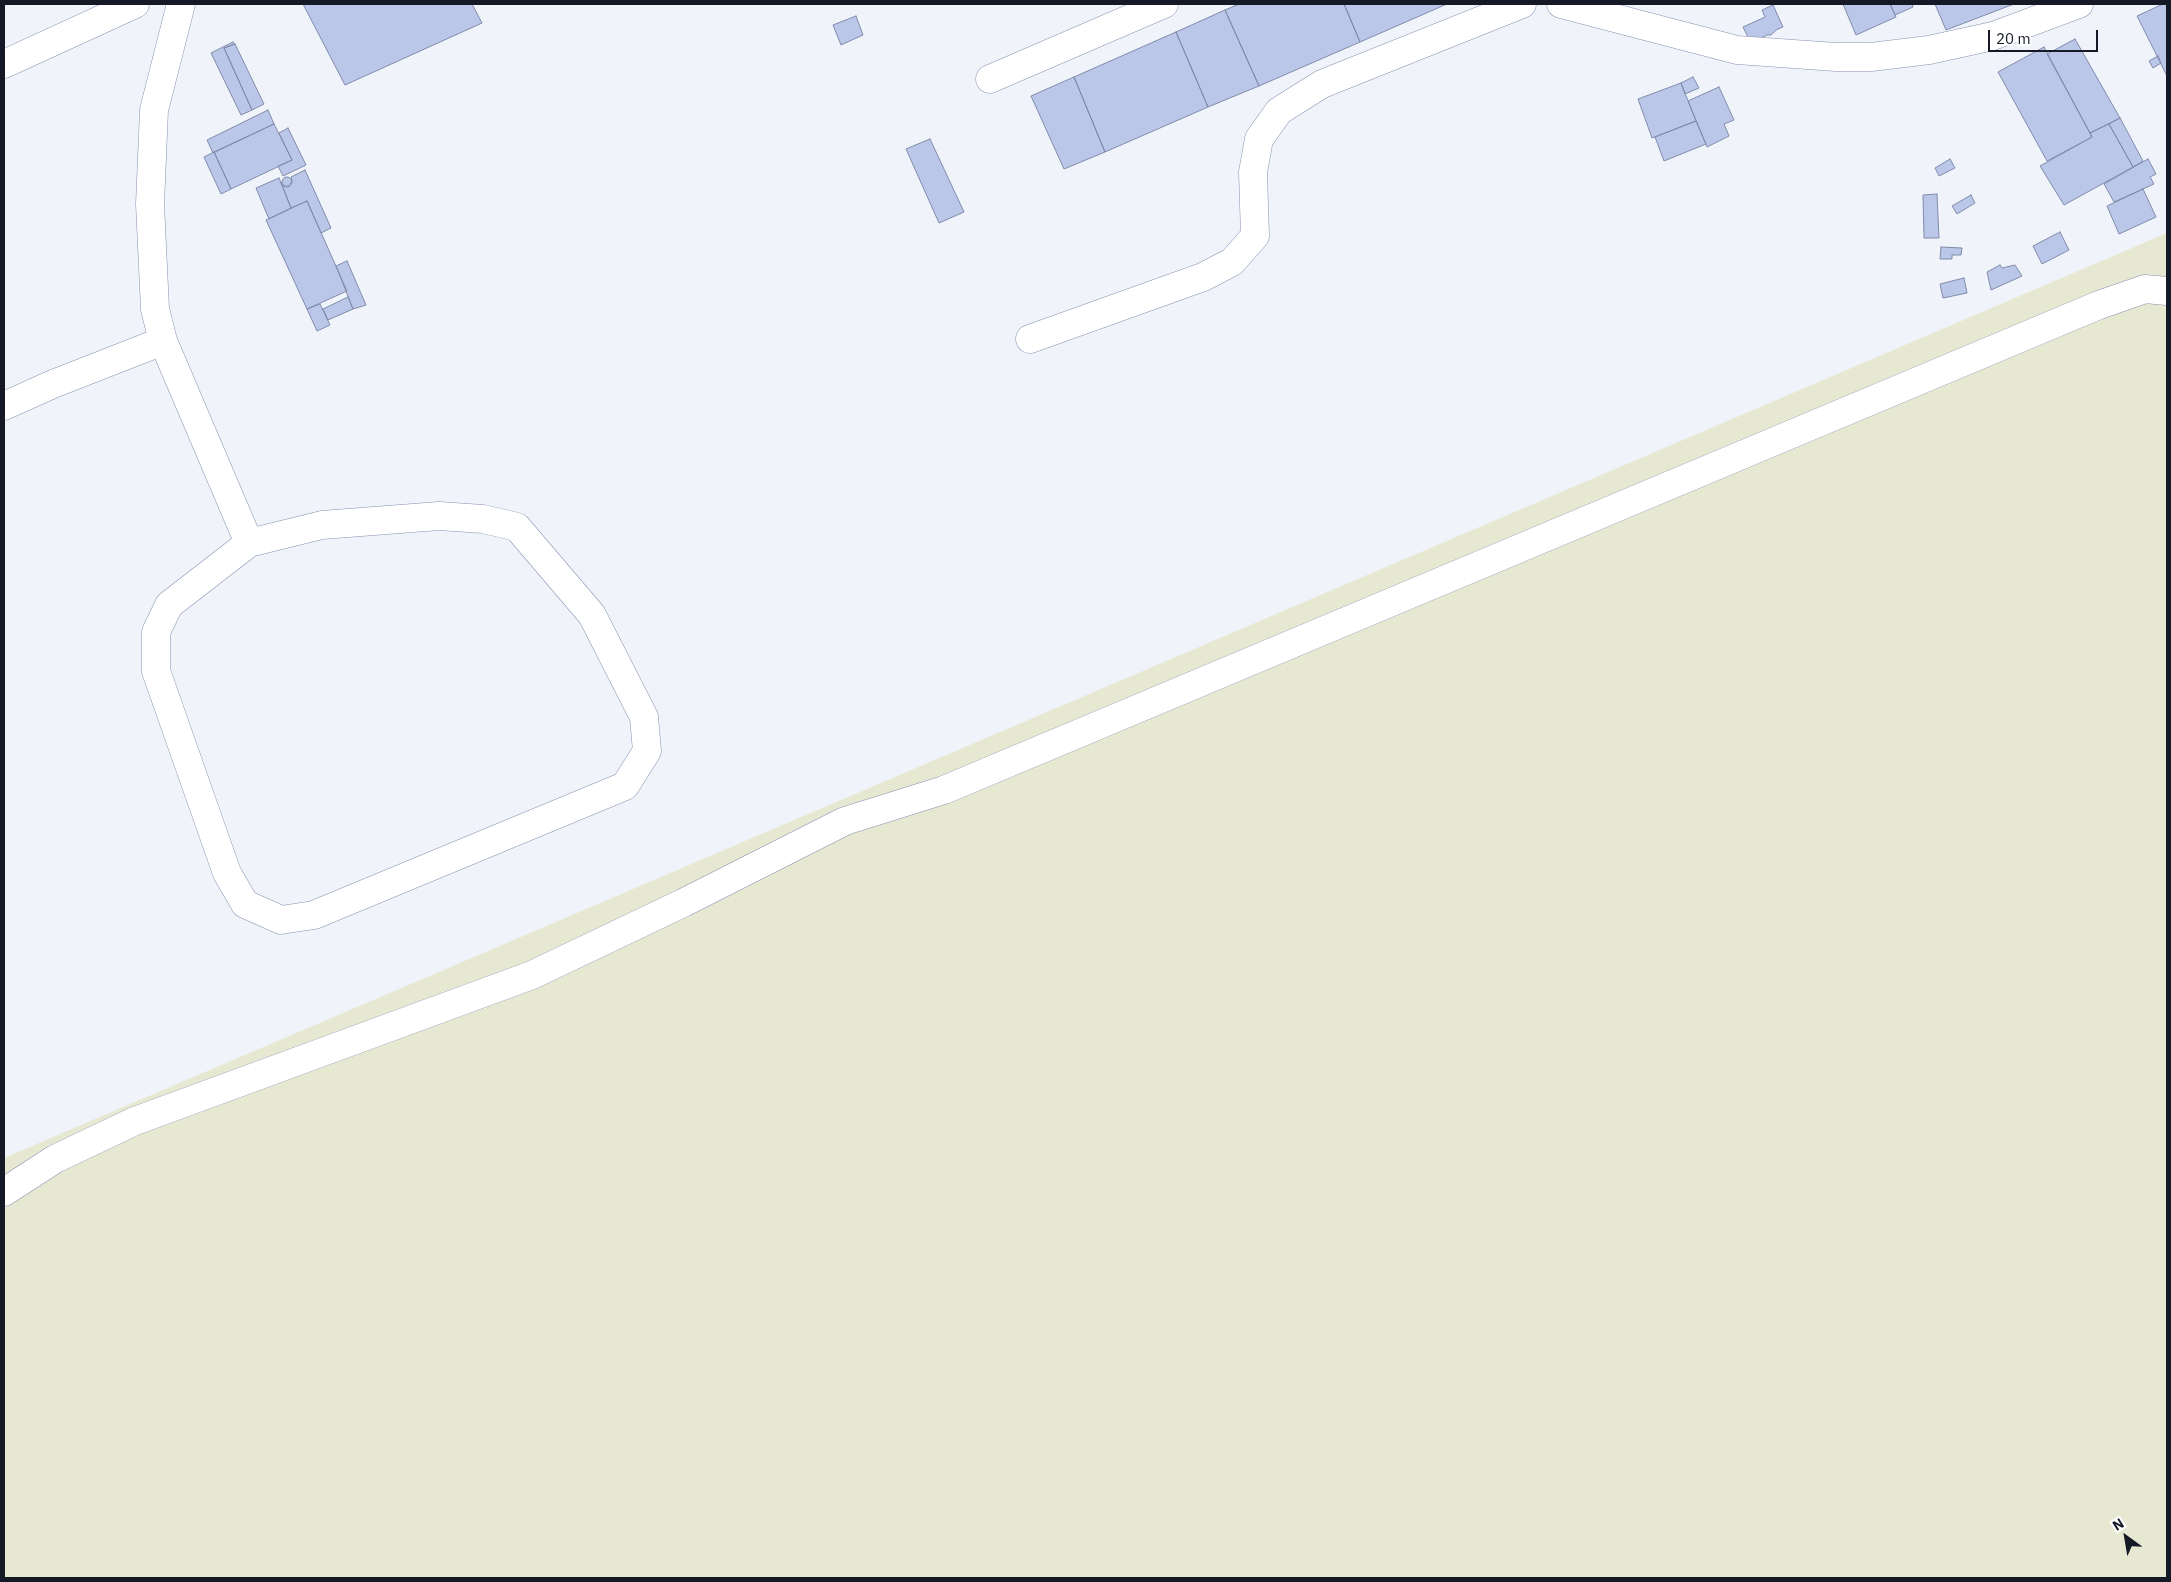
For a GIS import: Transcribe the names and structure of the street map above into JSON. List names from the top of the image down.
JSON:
{
  "scale_bar": "20 m",
  "north": "top left"
}
